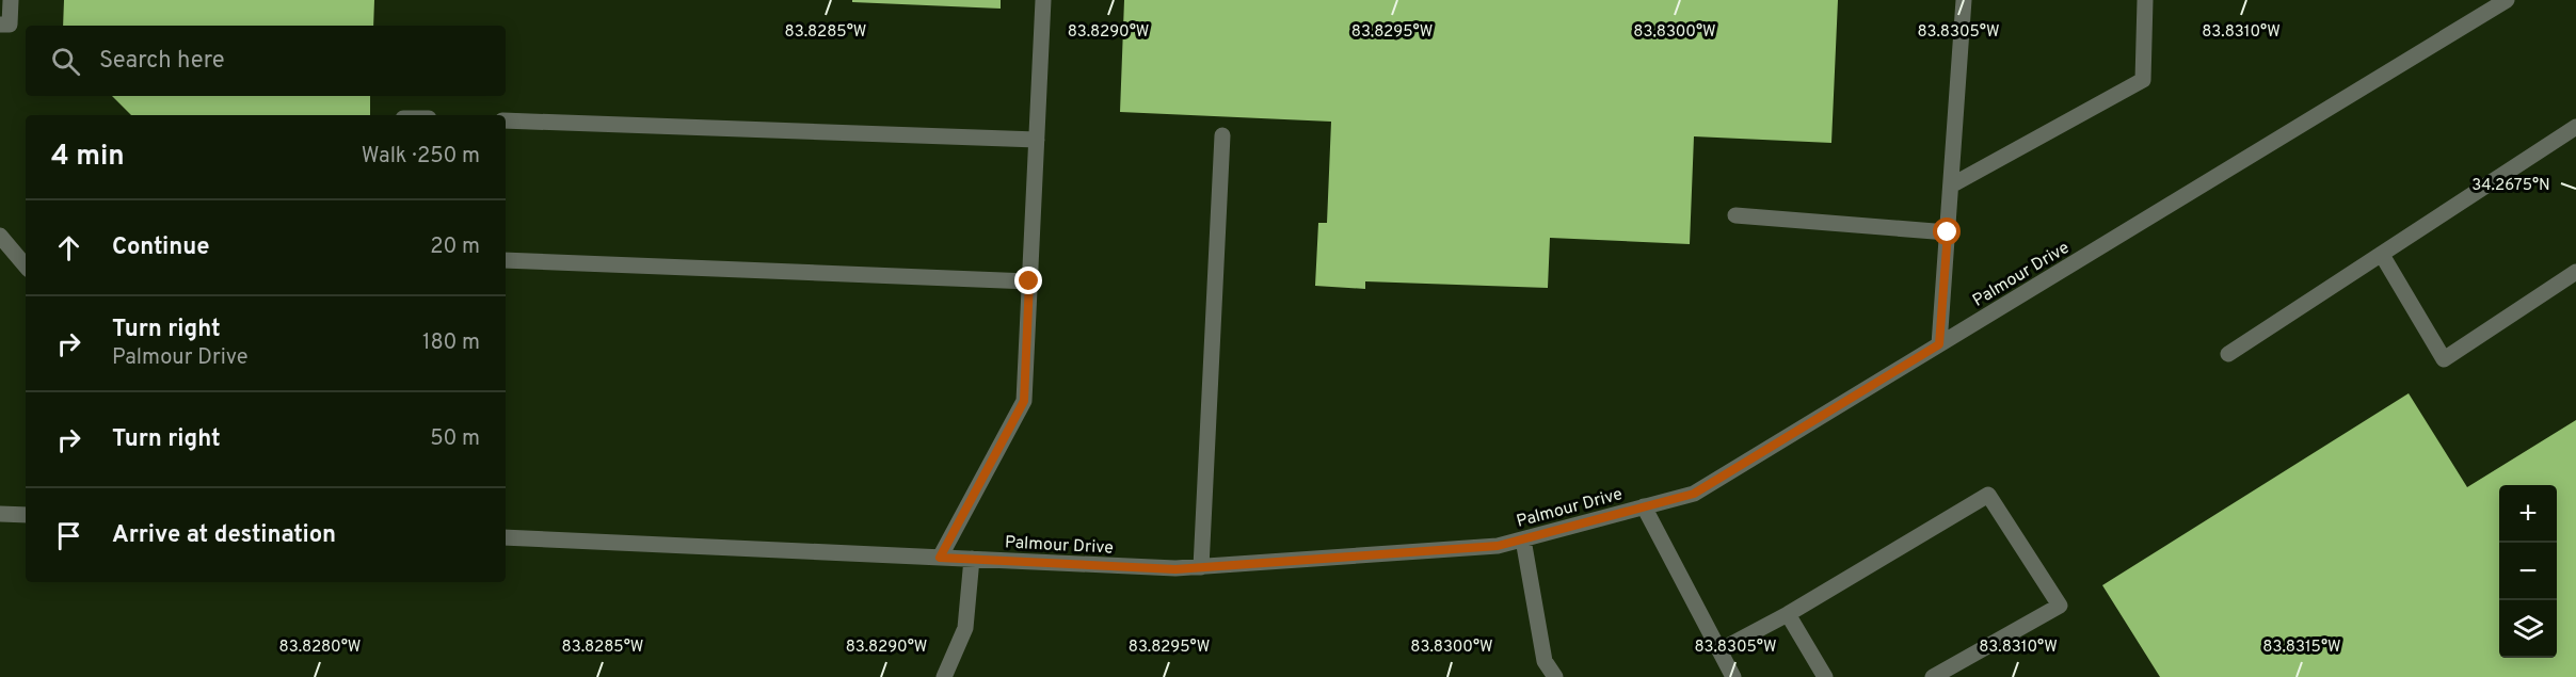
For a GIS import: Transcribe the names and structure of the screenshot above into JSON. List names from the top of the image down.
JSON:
{
  "streets": {
    "street": ["Palmour Drive"]
  },
  "page": {
    "search": "Search here",
    "heading": ["4 min", "Walk · 250 m"],
    "list": [
      ["Continue", "20 m"],
      ["Turn right", "Palmour Drive", "180 m"],
      ["Turn right", "50 m"],
      "Arrive at destination"
    ],
    "map_buttons": ["+", "−"]
  },
  "coordinates": [
    "83.8285°W",
    "83.8290°W",
    "83.8295°W",
    "83.8300°W",
    "83.8305°W",
    "83.8310°W",
    "34.2675°N",
    "83.8280°W",
    "83.8315°W"
  ]
}
